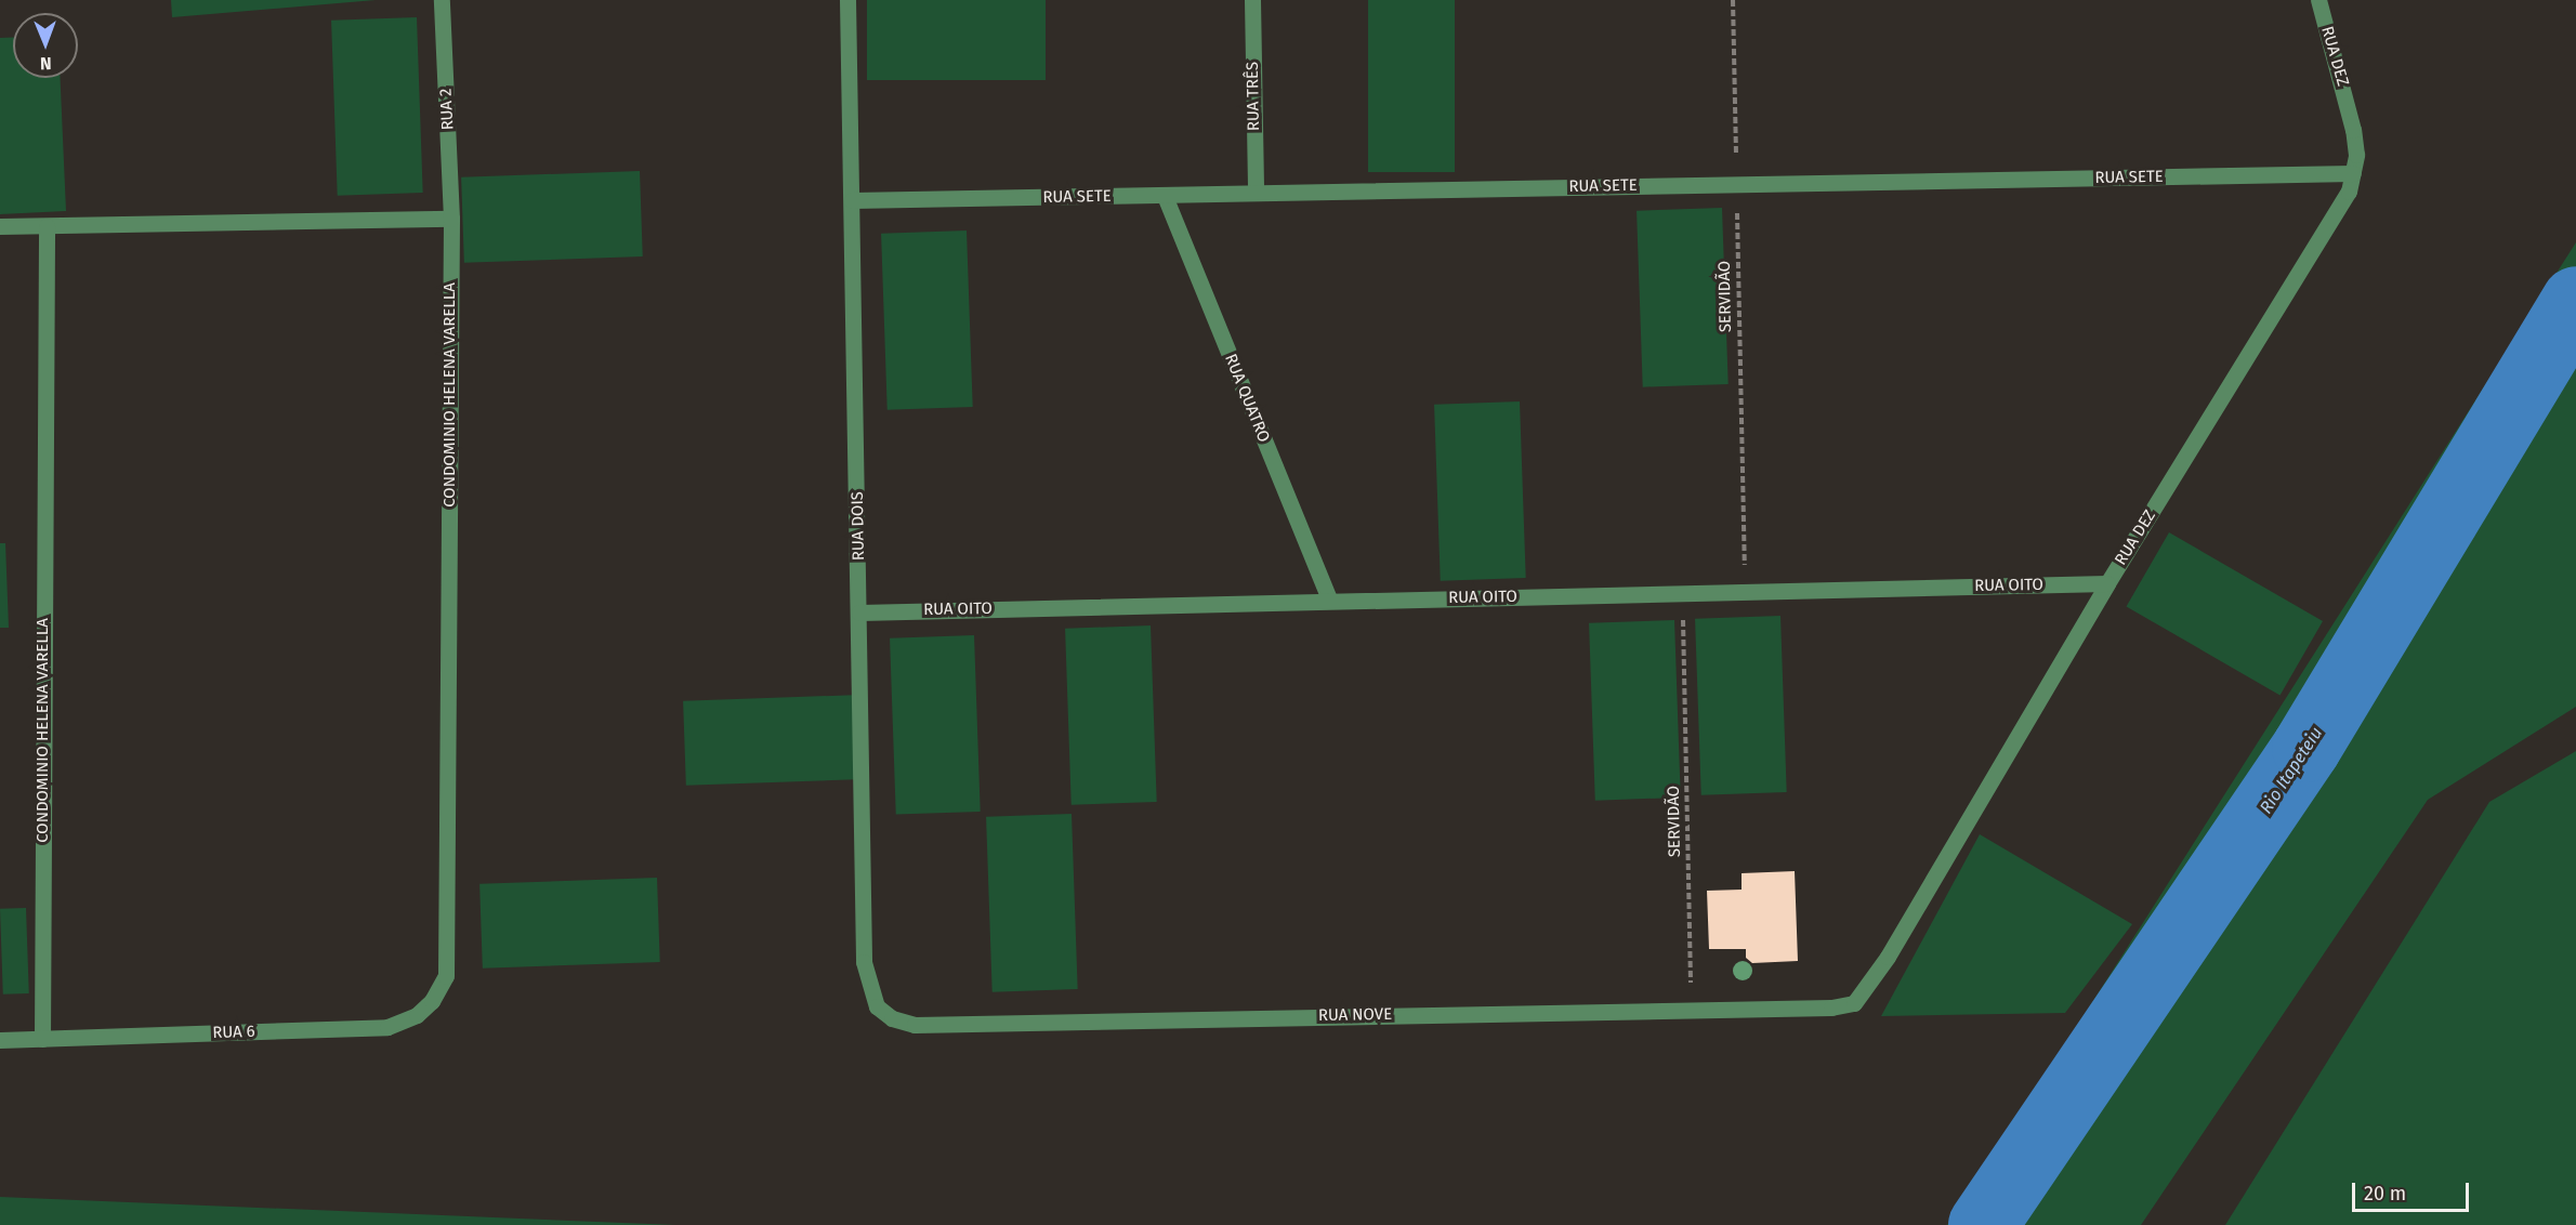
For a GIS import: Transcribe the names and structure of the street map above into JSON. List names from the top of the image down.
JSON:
{
  "streets": {
    "street": [
      "RUA DEZ",
      "RUA TRÊS",
      "RUA 2",
      "RUA SETE",
      "CONDOMINIO HELENA VARELLA",
      "RUA QUATRO",
      "RUA DOIS",
      "RUA OITO",
      "RUA NOVE",
      "RUA 6"
    ],
    "path": ["SERVIDÃO"]
  },
  "crossings": [
    ["RUA DEZ", "RUA SETE"],
    ["RUA DEZ", "RUA OITO"],
    ["RUA DEZ", "RUA NOVE"],
    ["RUA TRÊS", "RUA SETE"],
    ["RUA 2", "CONDOMINIO HELENA VARELLA"],
    ["RUA SETE", "SERVIDÃO"],
    ["RUA SETE", "RUA QUATRO"],
    ["RUA SETE", "RUA DOIS"],
    ["SERVIDÃO", "RUA OITO"],
    ["SERVIDÃO", "RUA NOVE"],
    ["CONDOMINIO HELENA VARELLA", "RUA 6"],
    ["RUA QUATRO", "RUA OITO"],
    ["RUA DOIS", "RUA OITO"],
    ["RUA DOIS", "RUA NOVE"]
  ],
  "water": ["Rio Itapeteiu"],
  "scale_bar": "20 m",
  "north": "bottom"
}
